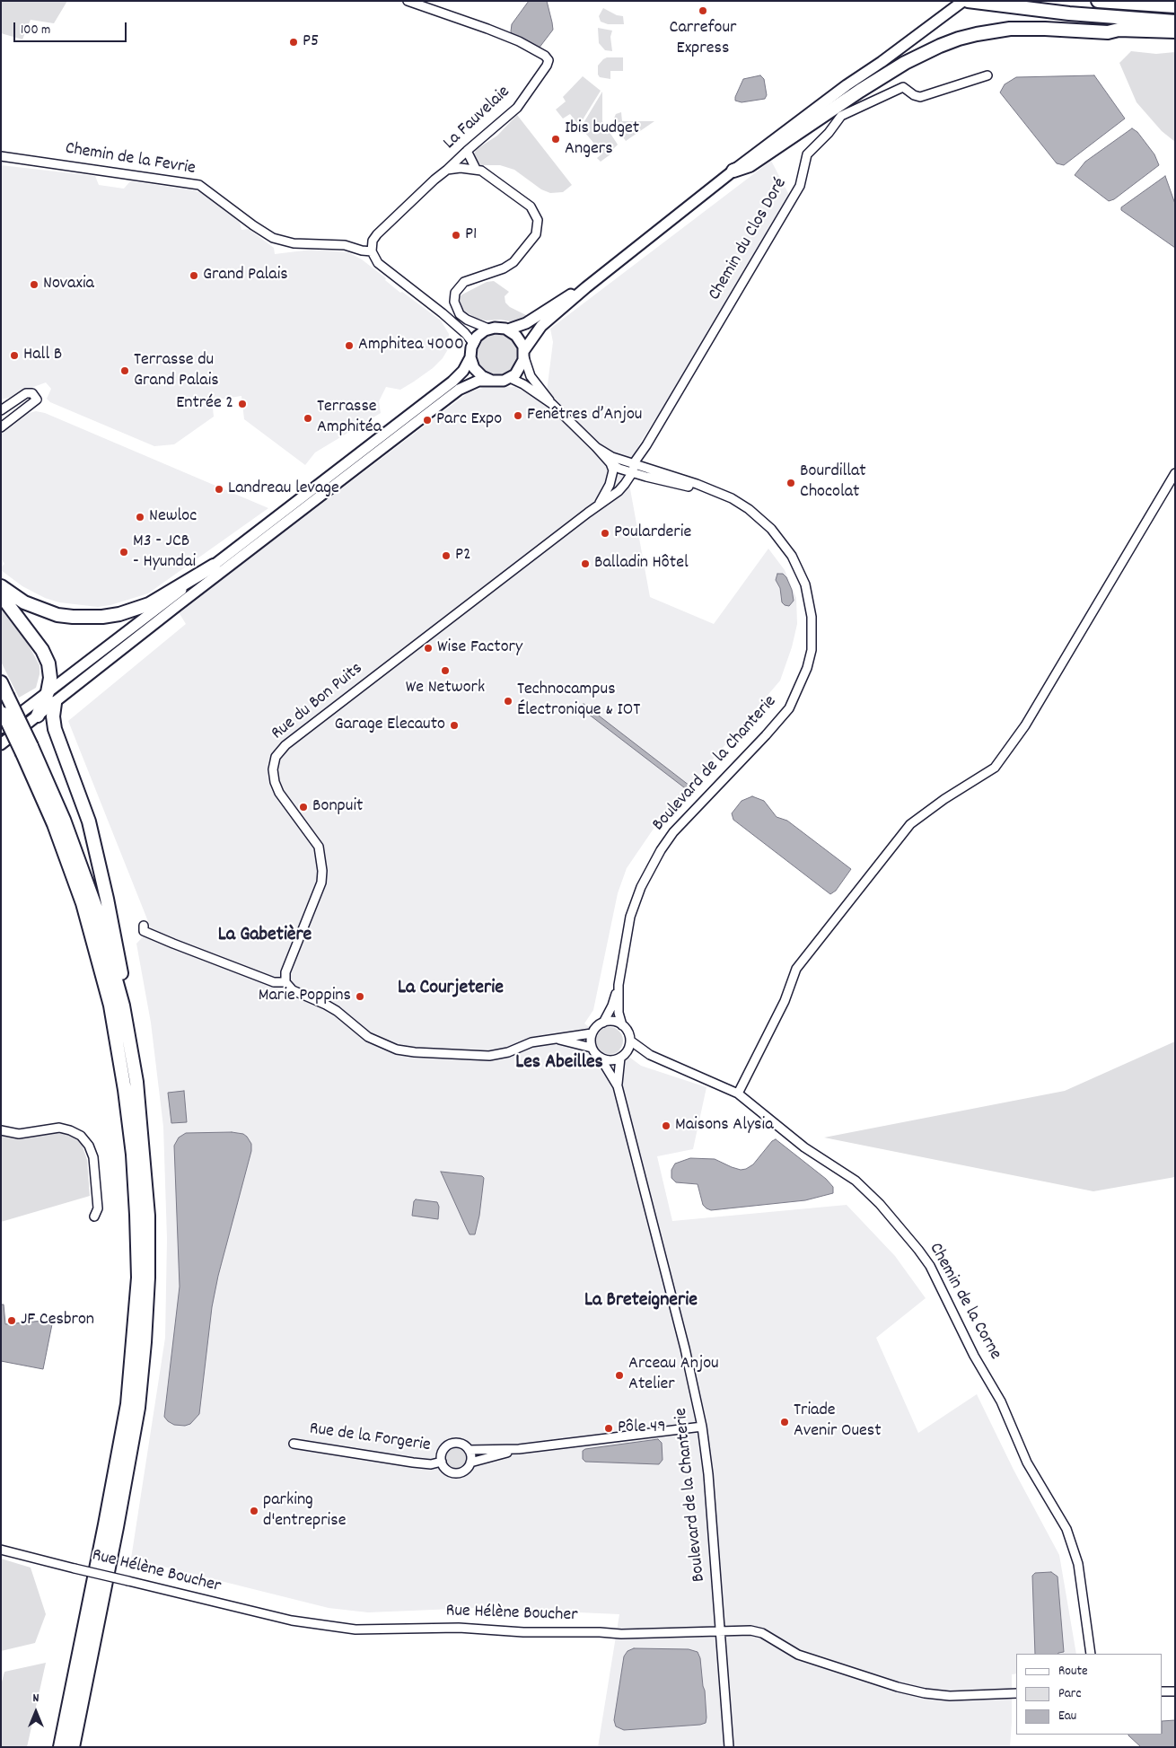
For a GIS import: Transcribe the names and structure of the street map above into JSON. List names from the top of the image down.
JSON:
{
  "streets": {
    "street": [
      "La Fauvelaie",
      "Chemin de la Fevrie",
      "Chemin du Clos Doré",
      "Rue du Bon Puits",
      "Boulevard de la Chanterie",
      "Chemin de la Corne",
      "Rue de la Forgerie",
      "Rue Hélène Boucher"
    ]
  },
  "crossings": [
    ["La Fauvelaie", "Chemin de la Fevrie"],
    ["Chemin du Clos Doré", "Rue du Bon Puits"],
    ["Chemin du Clos Doré", "Boulevard de la Chanterie"],
    ["Rue du Bon Puits", "Boulevard de la Chanterie"],
    ["Boulevard de la Chanterie", "Chemin de la Corne"],
    ["Boulevard de la Chanterie", "Rue Hélène Boucher"]
  ],
  "districts": [
    "La Gabetière",
    "La Courjeterie",
    "Les Abeilles",
    "La Breteignerie"
  ],
  "places": [
    "Carrefour Express",
    "P5",
    "Ibis budget Angers",
    "P1",
    "Grand Palais",
    "Novaxia",
    "Amphitea 4000",
    "Hall B",
    "Terrasse du Grand Palais",
    "Entrée 2",
    "Fenêtres d’Anjou",
    "Terrasse Amphitéa",
    "Parc Expo",
    "Bourdillat Chocolat",
    "Landreau levage",
    "Newloc",
    "Poularderie",
    "M3 - JCB - Hyundai",
    "P2",
    "Balladin Hôtel",
    "Wise Factory",
    "We Network",
    "Technocampus Électronique & IOT",
    "Garage Elecauto",
    "Bonpuit",
    "Marie Poppins",
    "Maisons Alysia",
    "JF Cesbron",
    "Arceau Anjou Atelier",
    "Triade Avenir Ouest",
    "Pôle 49",
    "parking d'entreprise"
  ],
  "legend": ["Route", "Parc", "Eau"],
  "scale_bar": "100 m",
  "north": "top"
}
